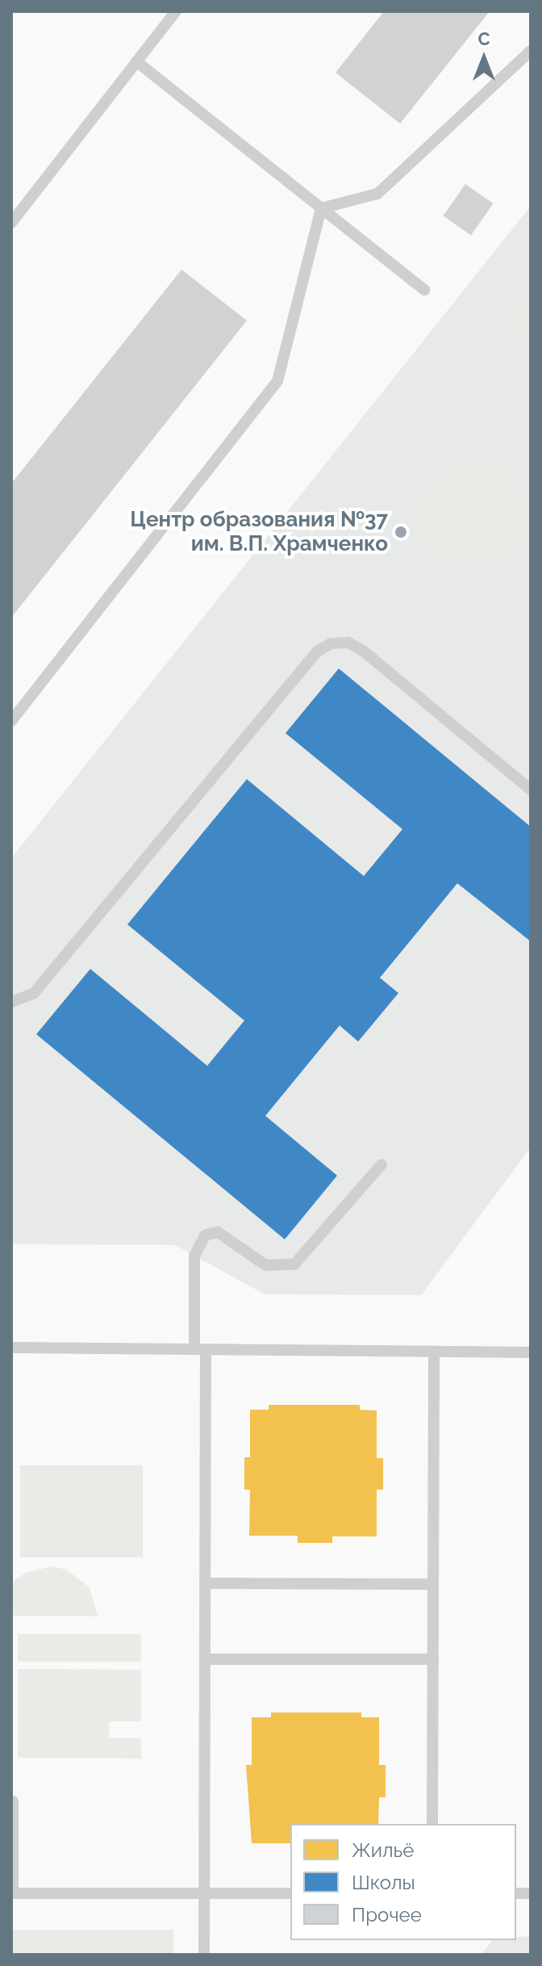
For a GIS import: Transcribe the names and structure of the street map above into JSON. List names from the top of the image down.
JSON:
{
  "places": ["Центр образования №37 им. В.П. Храмченко"],
  "legend": ["Жильё", "Школы", "Прочее"],
  "north": "top"
}
